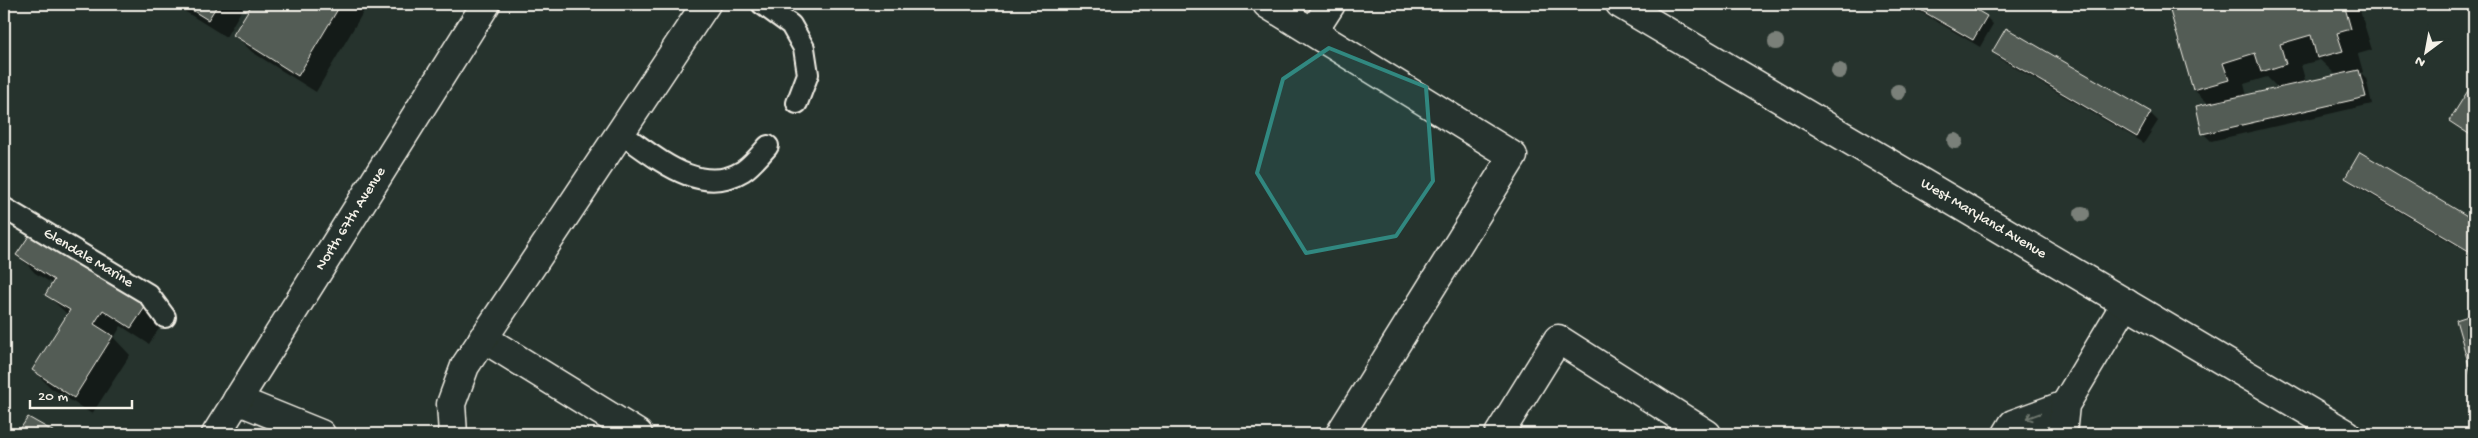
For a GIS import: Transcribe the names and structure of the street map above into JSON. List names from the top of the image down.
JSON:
{
  "streets": {
    "street": ["North 67th Avenue", "West Maryland Avenue"],
    "lane": ["Glendale Marine"]
  },
  "scale_bar": "20 m",
  "north": "bottom left"
}
